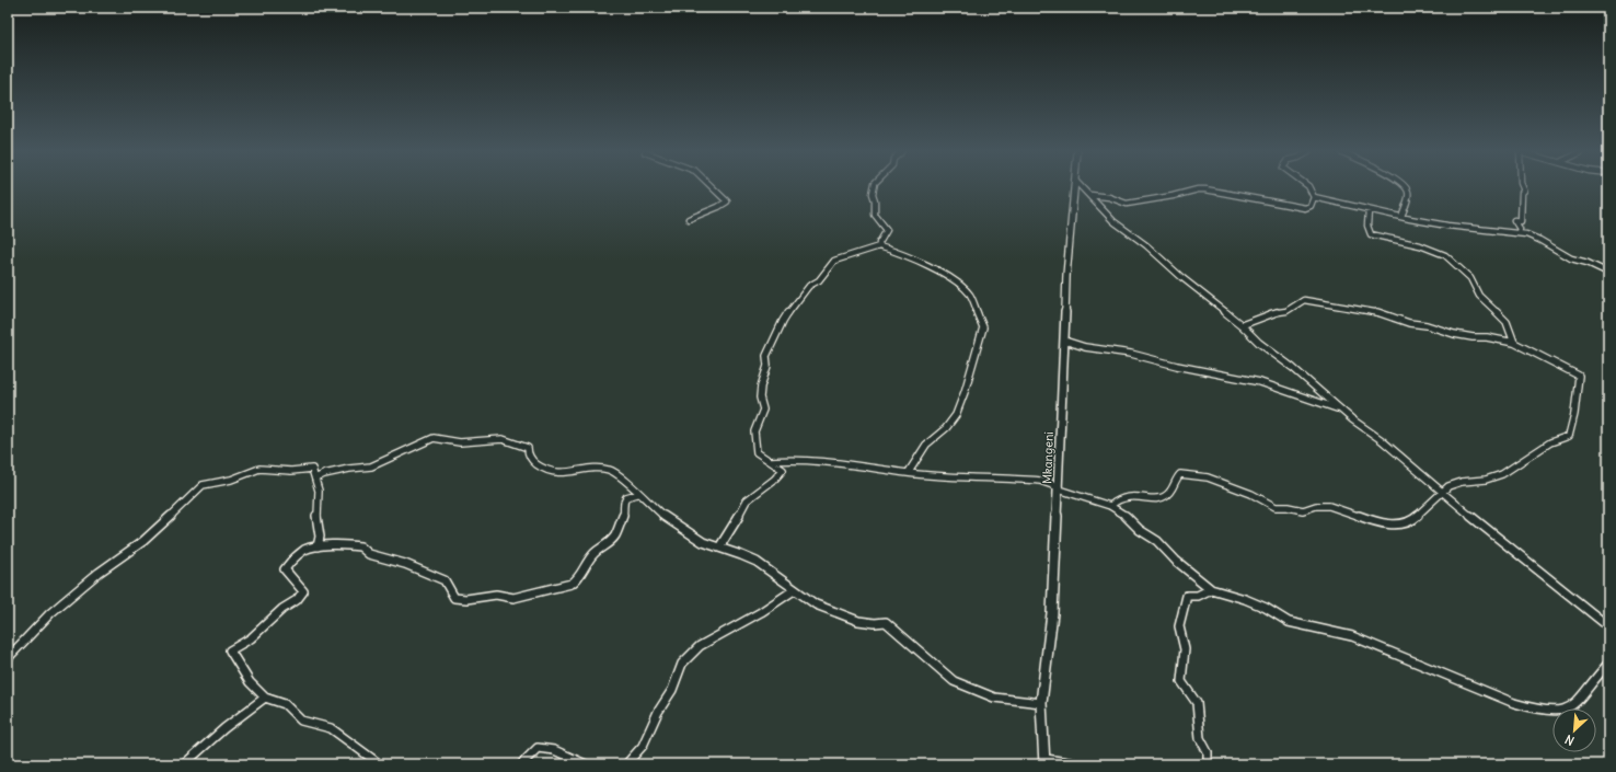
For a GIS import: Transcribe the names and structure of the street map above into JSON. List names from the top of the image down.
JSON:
{
  "streets": {
    "street": ["Mkangeni"]
  },
  "north": "bottom left"
}
